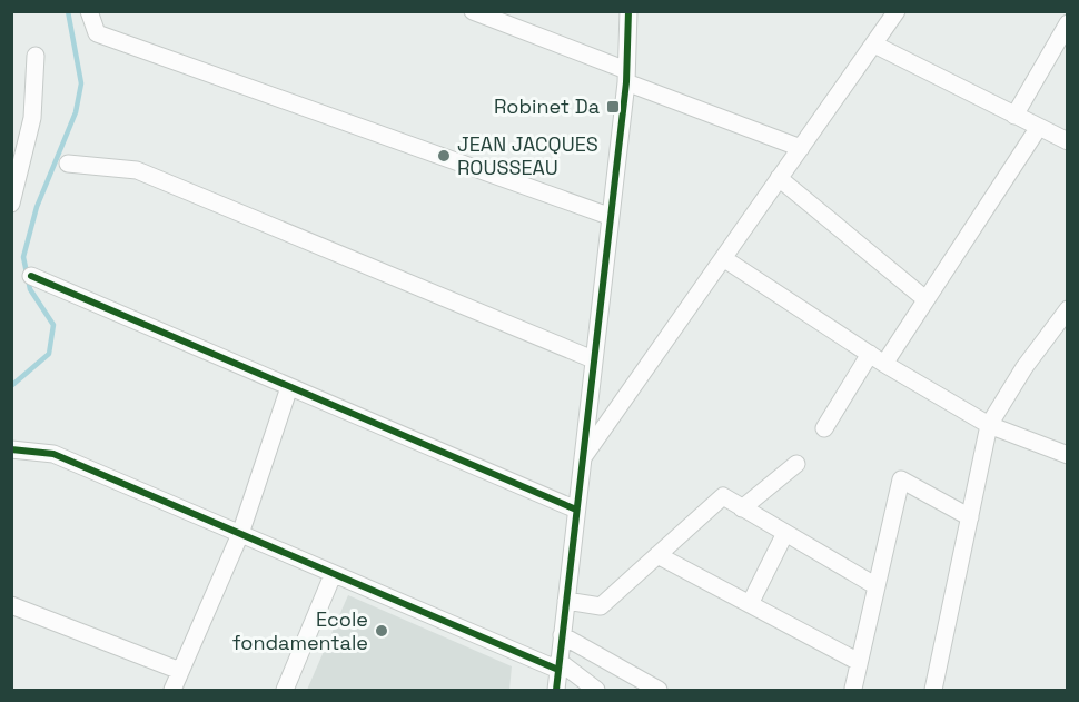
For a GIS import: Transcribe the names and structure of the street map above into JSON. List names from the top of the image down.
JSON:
{
  "places": {
    "transit": ["Robinet Da"],
    "other": ["JEAN JACQUES ROUSSEAU", "Ecole fondamentale"]
  }
}
